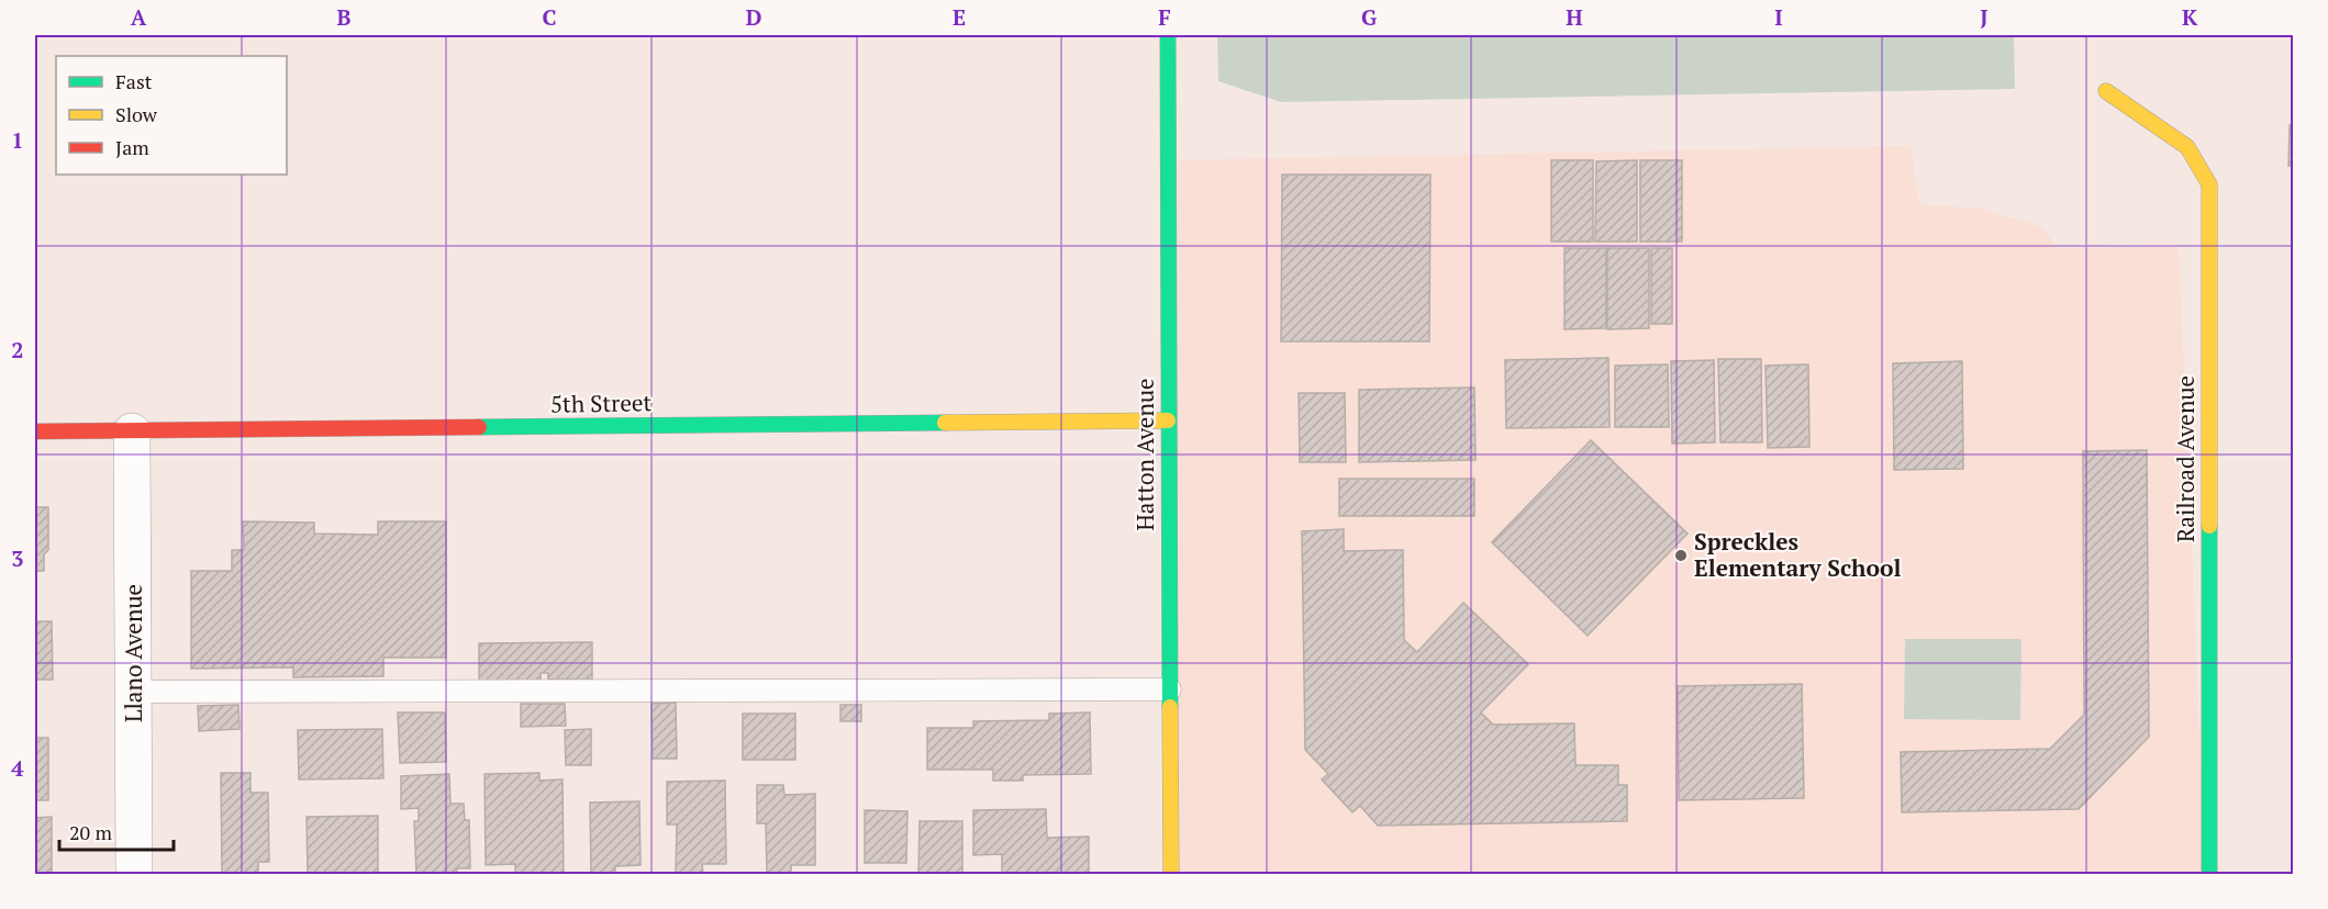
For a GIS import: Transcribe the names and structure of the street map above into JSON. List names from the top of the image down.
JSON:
{
  "streets": {
    "street": [
      "5th Street",
      "Hatton Avenue",
      "Railroad Avenue",
      "Llano Avenue"
    ]
  },
  "crossings": [
    ["5th Street", "Hatton Avenue"],
    ["5th Street", "Llano Avenue"]
  ],
  "places": ["Spreckles Elementary School"],
  "legend": ["Fast", "Slow", "Jam"],
  "scale_bar": "20 m",
  "grid": {
    "columns": [
      "A",
      "B",
      "C",
      "D",
      "E",
      "F",
      "G",
      "H",
      "I",
      "J",
      "K"
    ],
    "rows": [
      "1",
      "2",
      "3",
      "4"
    ]
  }
}
